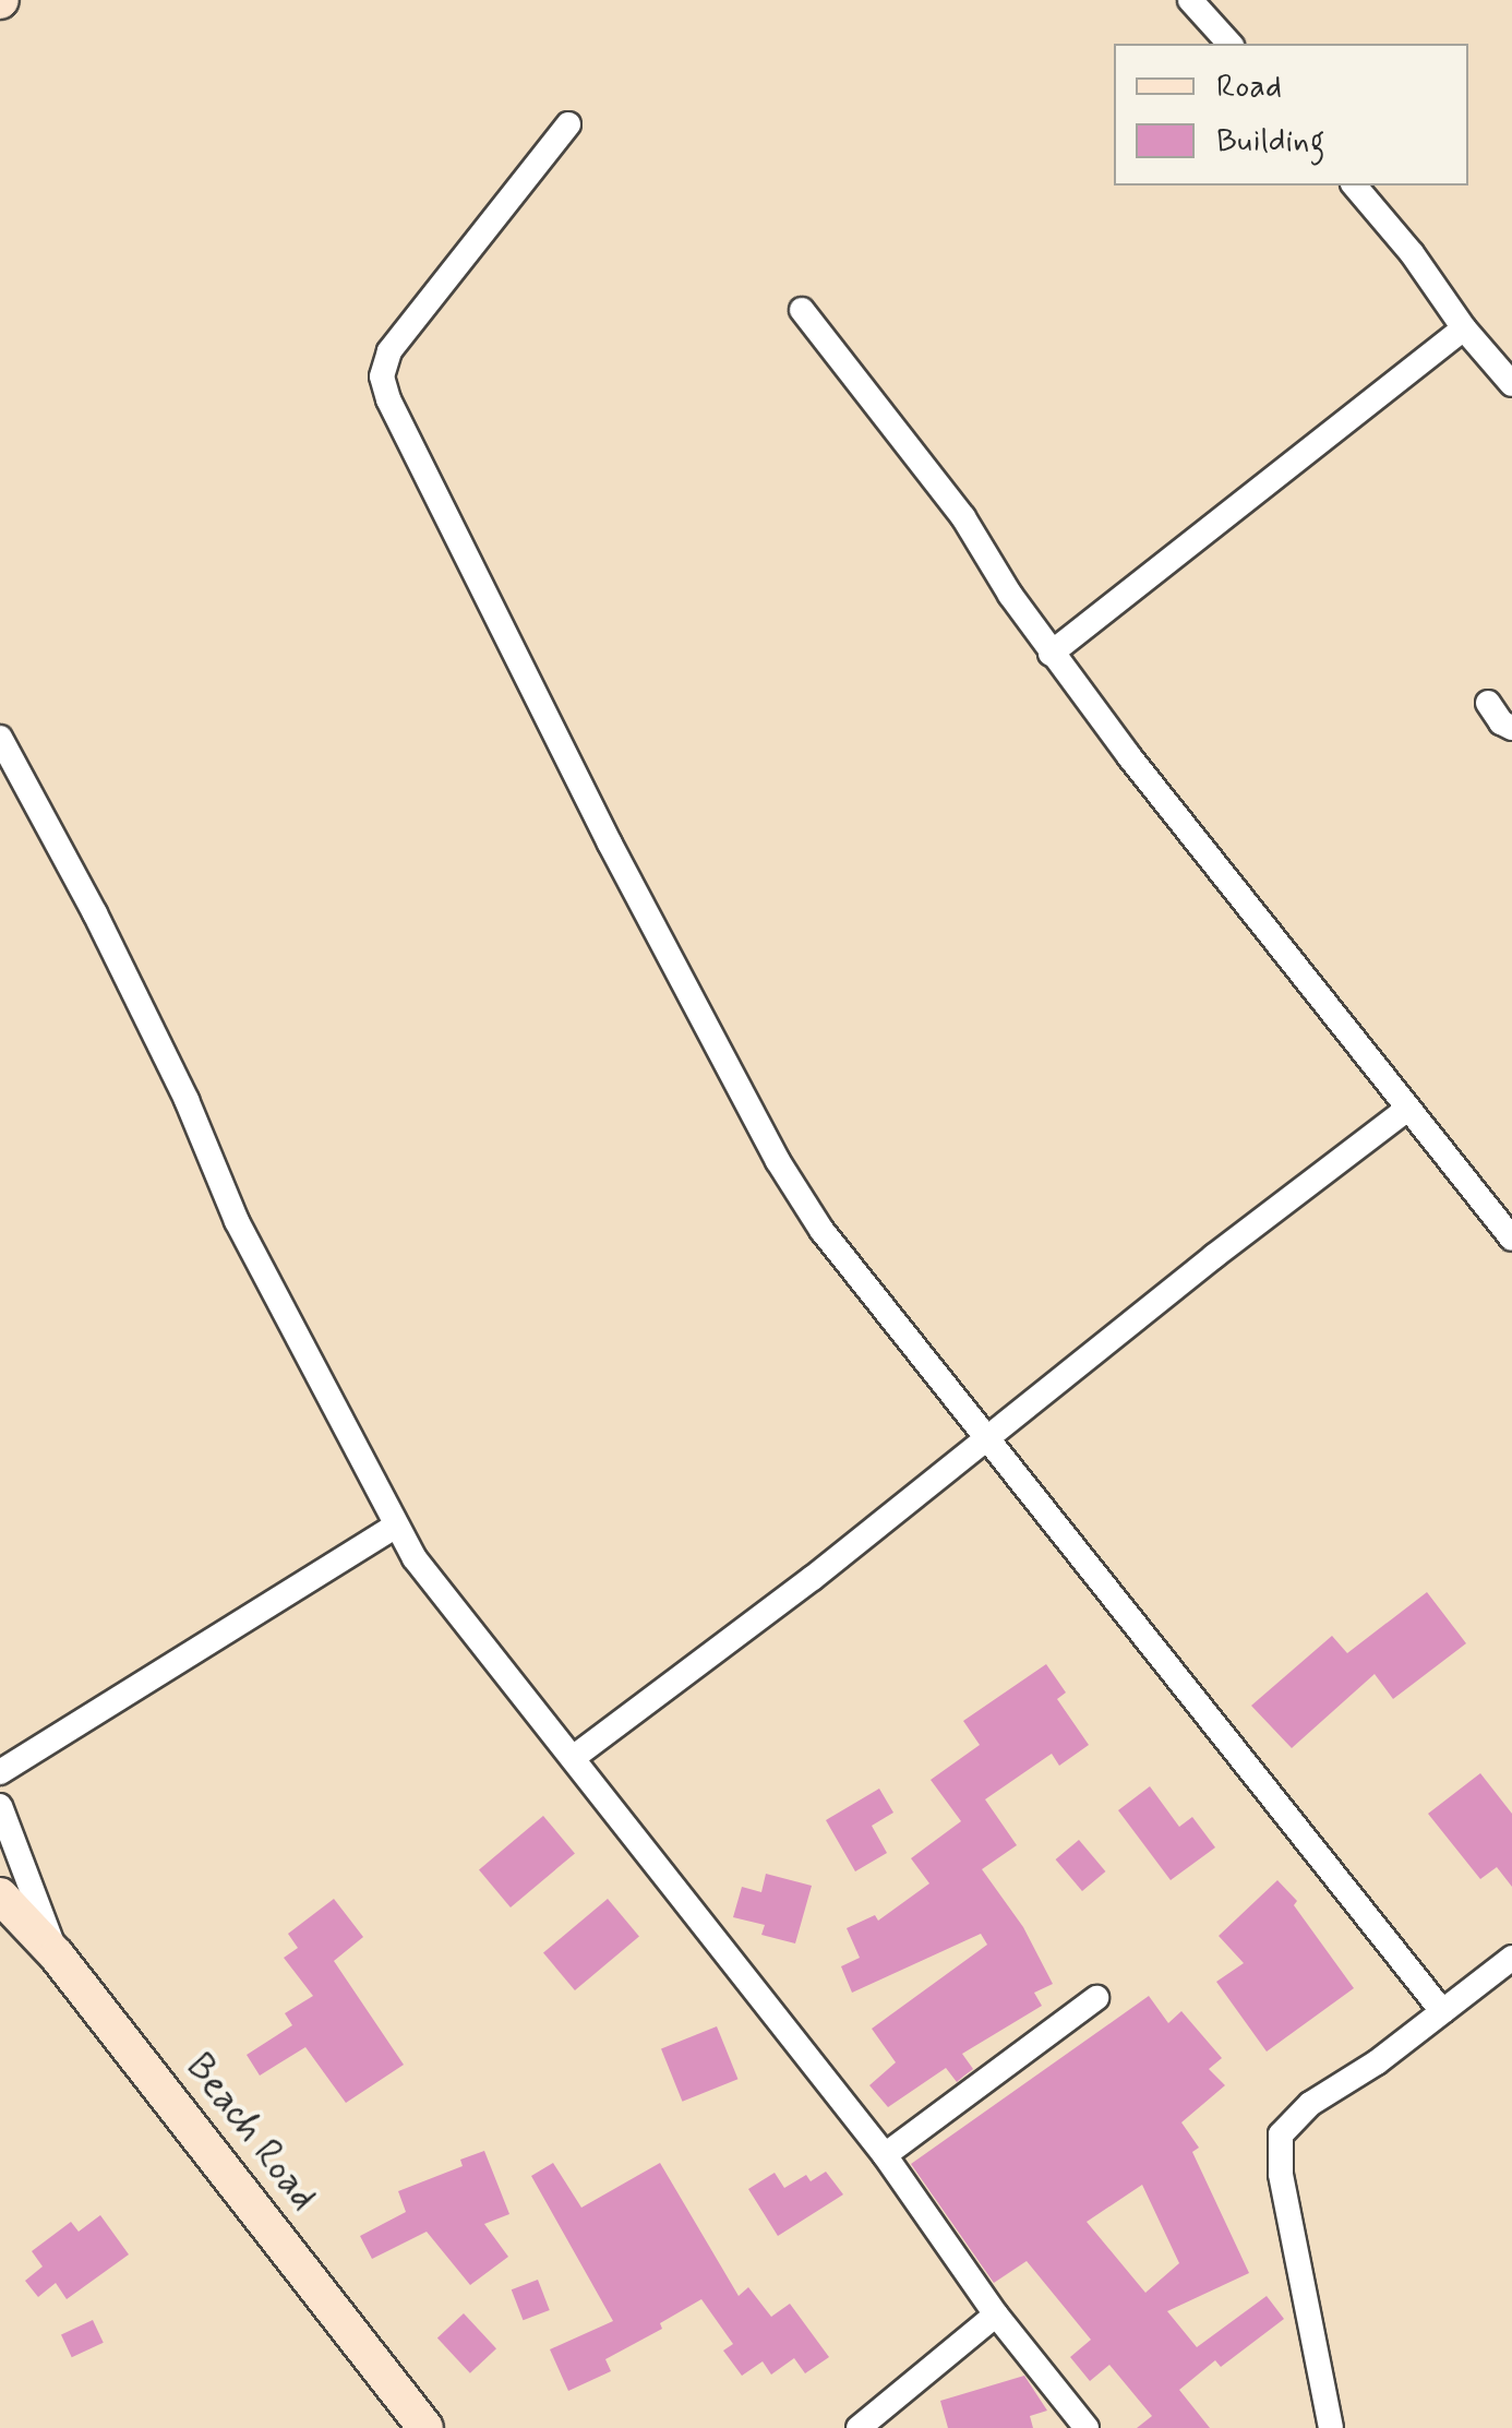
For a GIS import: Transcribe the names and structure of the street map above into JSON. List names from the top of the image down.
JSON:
{
  "streets": {
    "main road": ["Beach Road"]
  },
  "legend": ["Road", "Building"]
}
